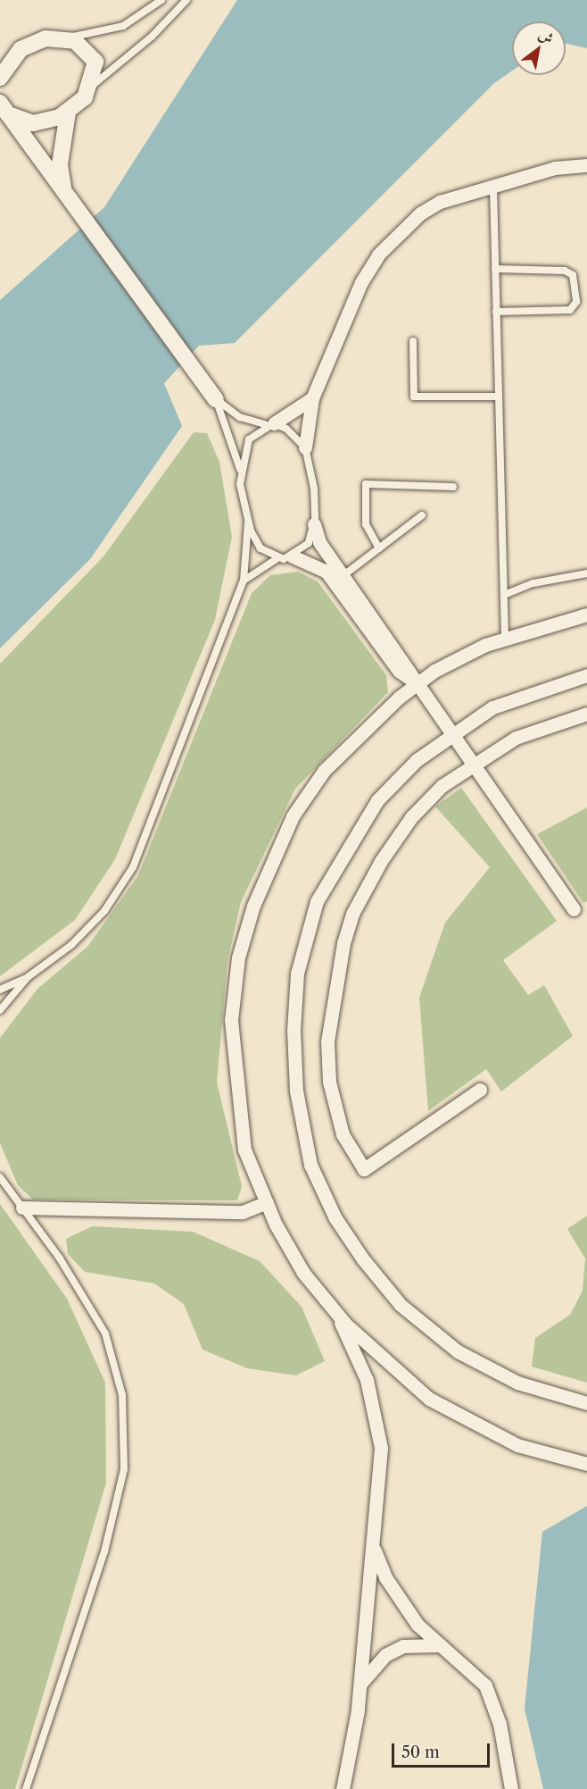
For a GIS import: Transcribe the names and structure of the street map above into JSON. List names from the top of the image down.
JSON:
{
  "scale_bar": "50 m",
  "north": "top right"
}
